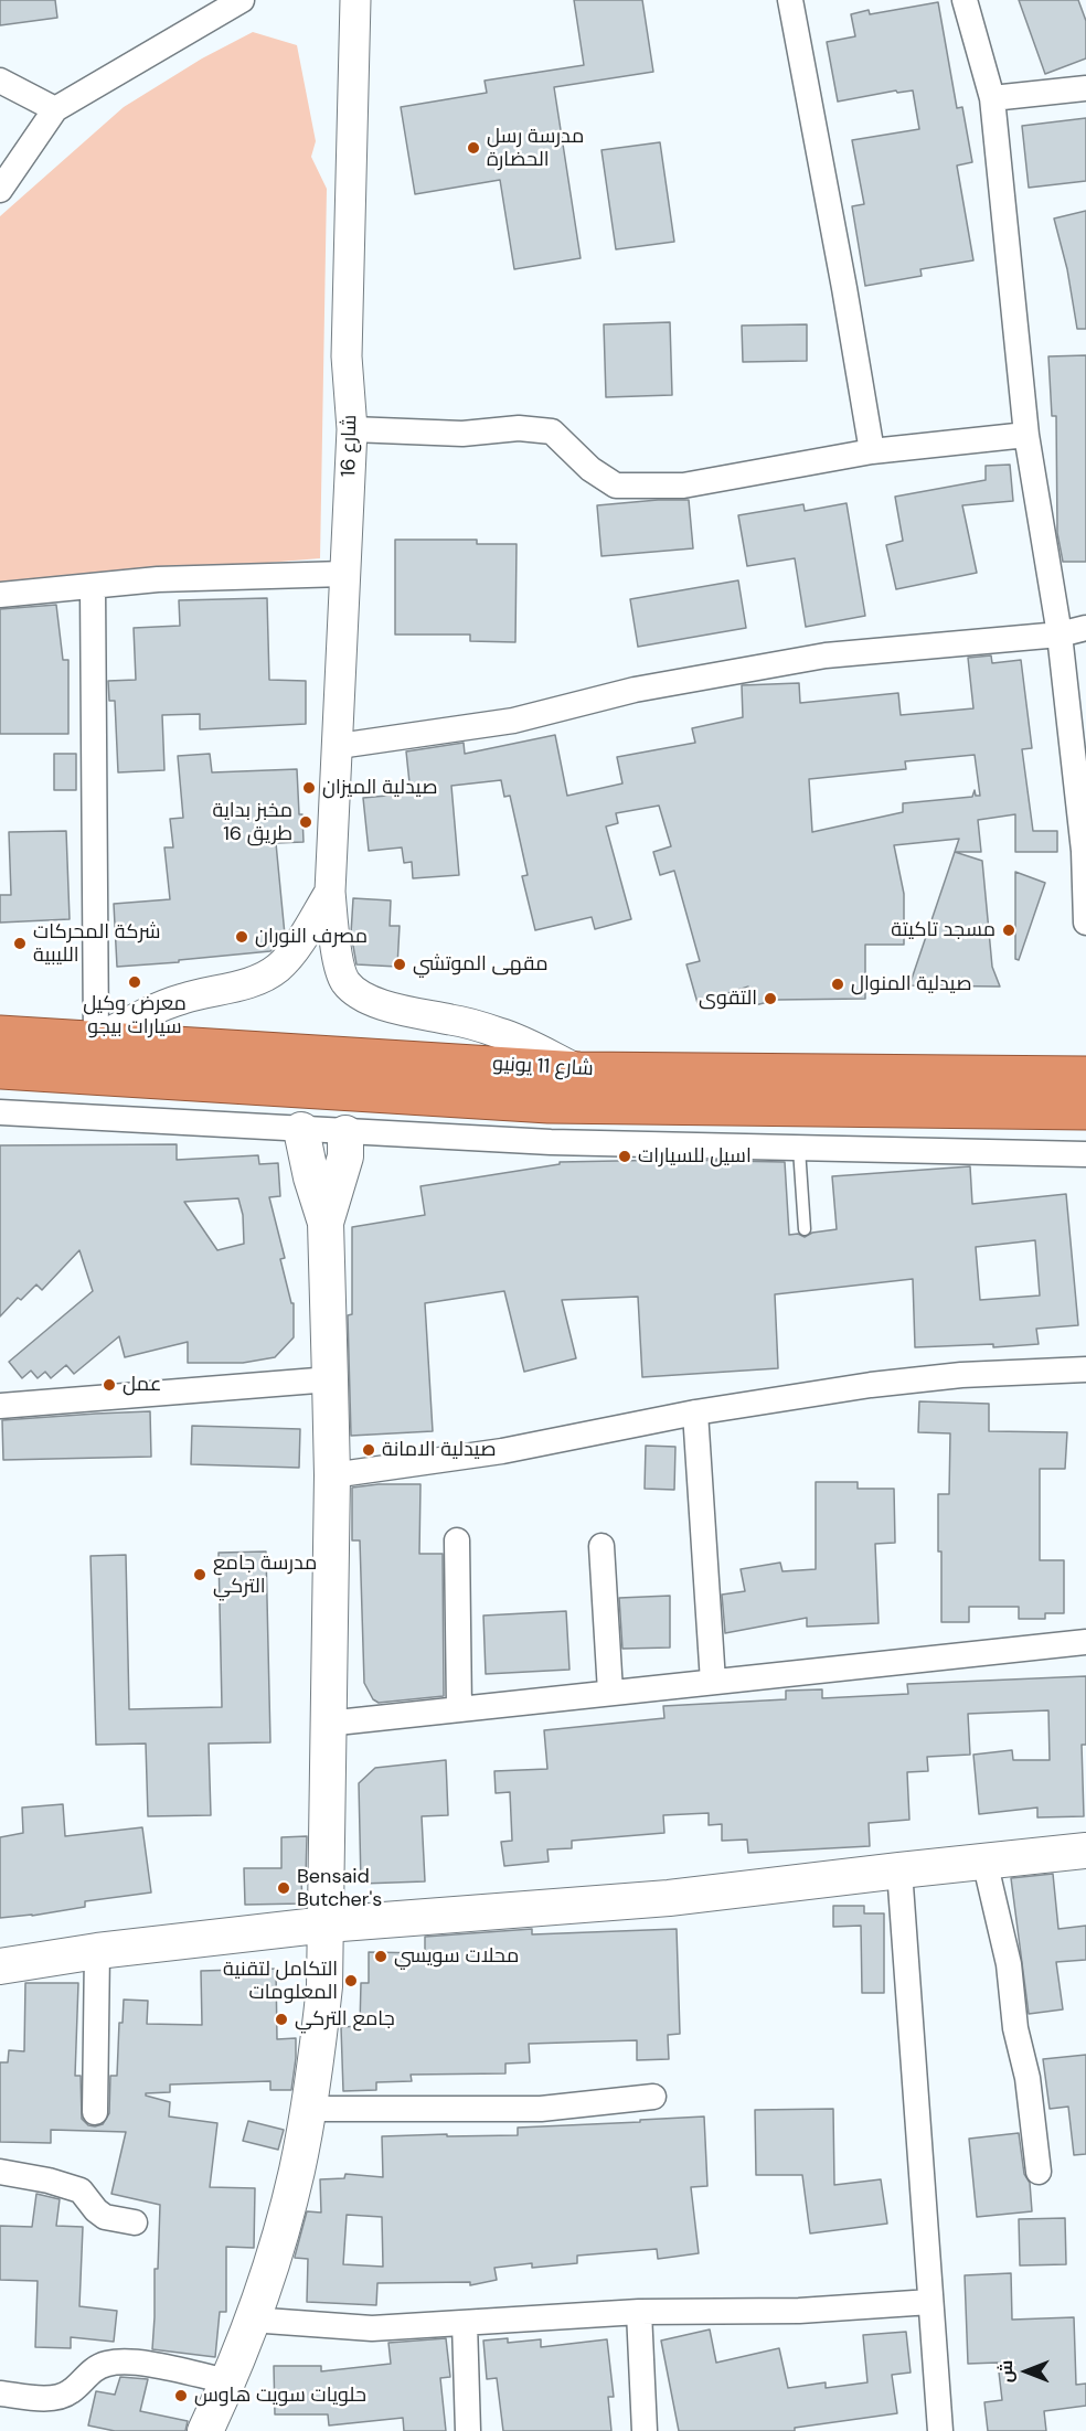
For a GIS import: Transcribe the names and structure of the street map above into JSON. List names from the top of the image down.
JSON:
{
  "streets": {
    "highway": ["شارع 11 يونيو"],
    "street": ["شارع 16"]
  },
  "crossings": [
    ["شارع 16", "شارع 11 يونيو"]
  ],
  "places": [
    "مدرسة رسل الحضارة",
    "صيدلية الميزان",
    "مخبز بداية طريق 16",
    "مسجد تاكيتة",
    "مصرف النوران",
    "شركة المحركات الليبية",
    "مقهى الموتشي",
    "معرض وكيل سيارات بيجو",
    "صيدلية المنوال",
    "التقوى",
    "اسيل للسيارات",
    "عمل",
    "صيدلية الامانة",
    "مدرسة جامع التركي",
    "Bensaid Butcher's",
    "محلات سويسي",
    "التكامل لتقنية المعلومات",
    "جامع التركي",
    "حلويات سويت هاوس"
  ],
  "north": "left"
}
